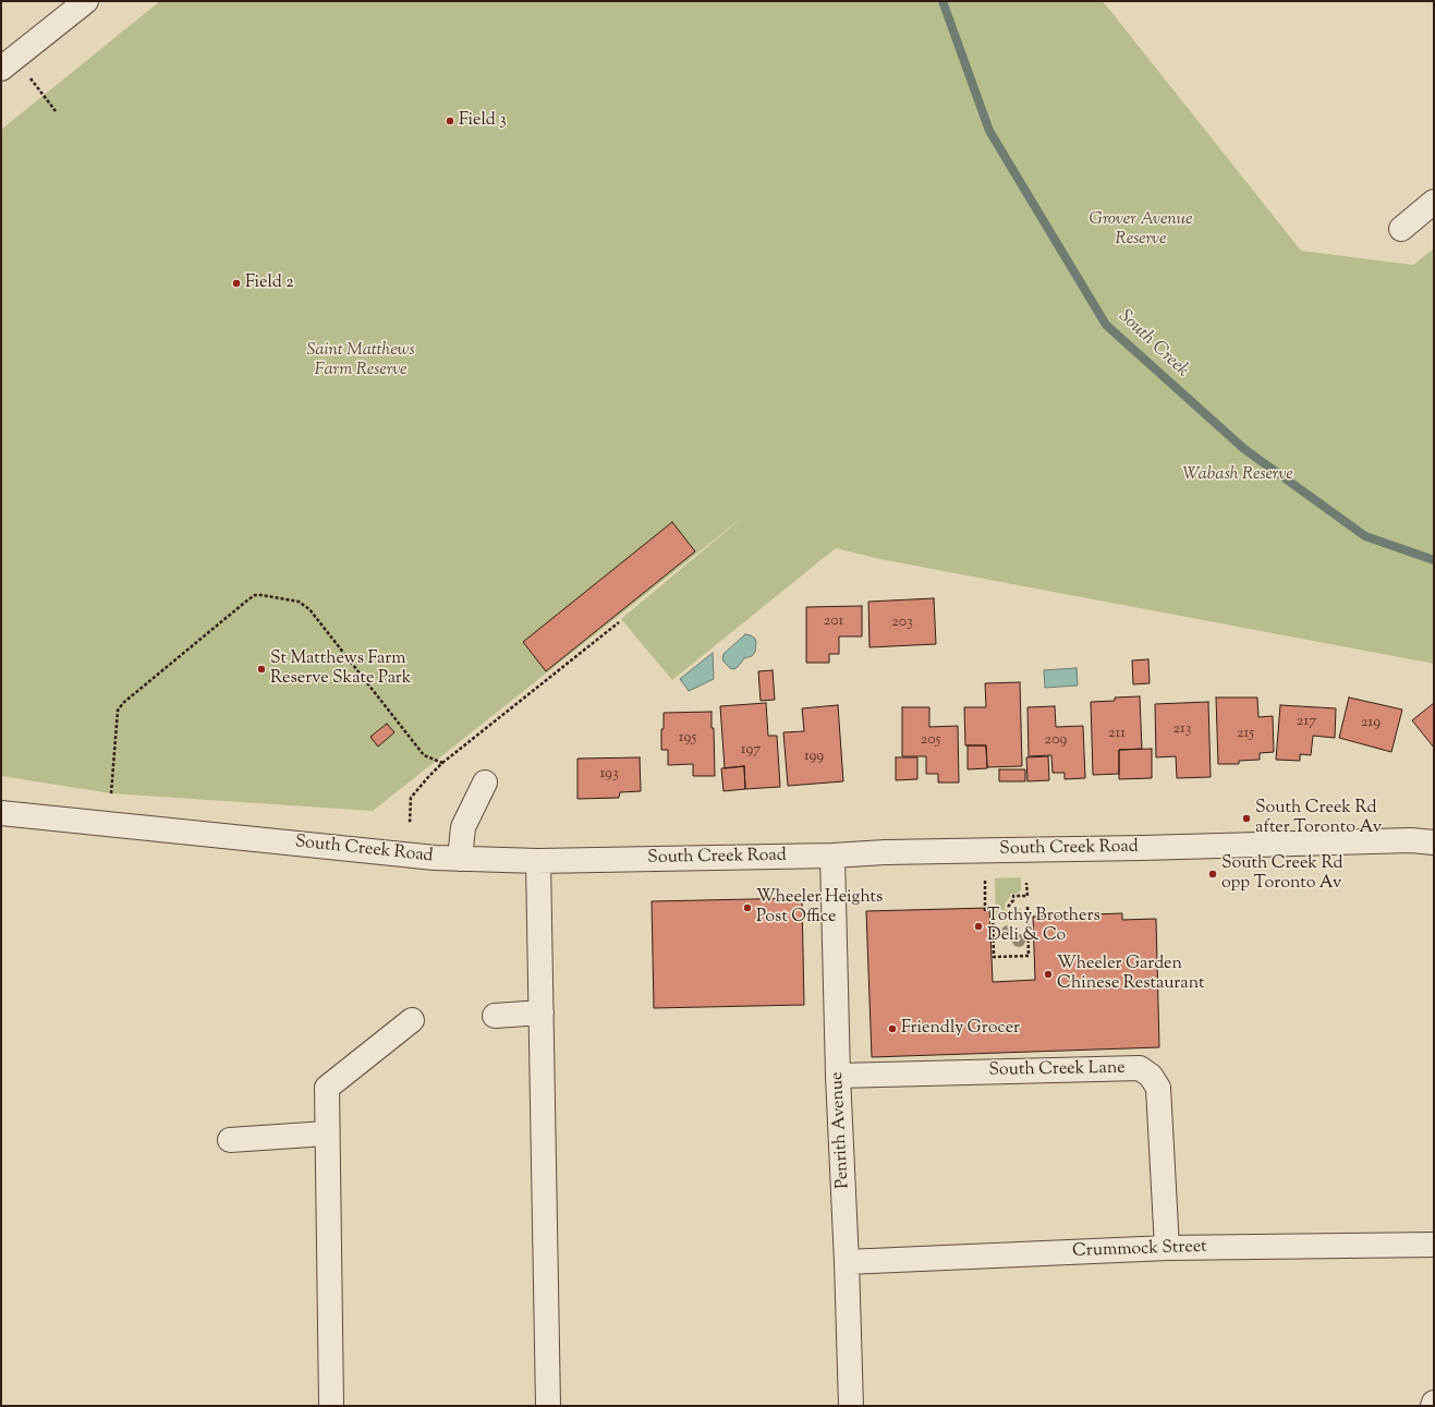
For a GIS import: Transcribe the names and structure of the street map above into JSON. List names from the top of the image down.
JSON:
{
  "streets": {
    "street": [
      "South Creek Road",
      "South Creek Lane",
      "Penrith Avenue",
      "Crummock Street"
    ]
  },
  "crossings": [
    ["South Creek Road", "Penrith Avenue"],
    ["South Creek Lane", "Penrith Avenue"],
    ["South Creek Lane", "Crummock Street"],
    ["Penrith Avenue", "Crummock Street"]
  ],
  "water": ["South Creek"],
  "parks": ["Grover Avenue Reserve", "Saint Matthews Farm Reserve", "Wabash Reserve"],
  "places": [
    "Field 3",
    "Field 2",
    "St Matthews Farm Reserve Skate Park",
    "South Creek Rd after Toronto Av",
    "South Creek Rd opp Toronto Av",
    "Wheeler Heights Post Office",
    "Tothy Brothers Deli & Co",
    "Wheeler Garden Chinese Restaurant",
    "Friendly Grocer"
  ],
  "house_numbers": [
    "201",
    "203",
    "217",
    "219",
    "213",
    "211",
    "215",
    "195",
    "205",
    "209",
    "197",
    "199",
    "193"
  ]
}
